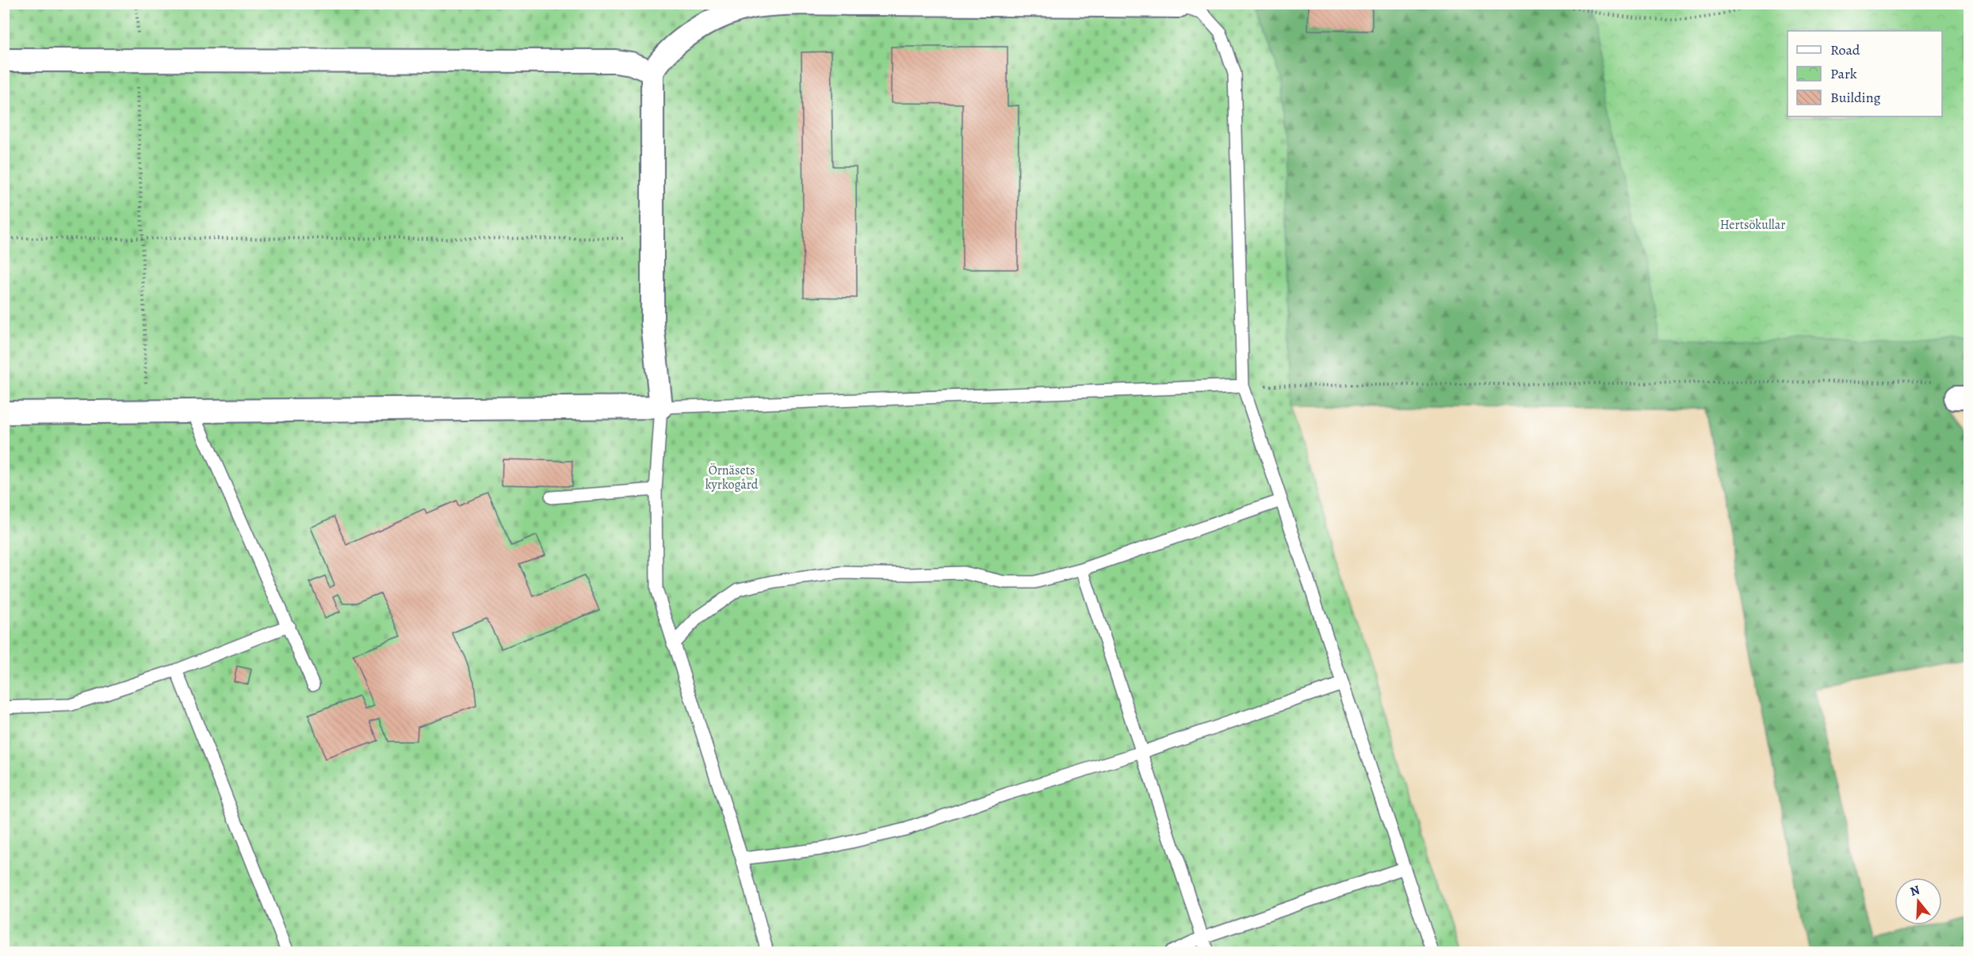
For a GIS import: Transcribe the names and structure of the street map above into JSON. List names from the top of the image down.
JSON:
{
  "parks": ["Hertsökullar", "Örnäsets kyrkogård"],
  "legend": ["Road", "Park", "Building"],
  "north": "top"
}
